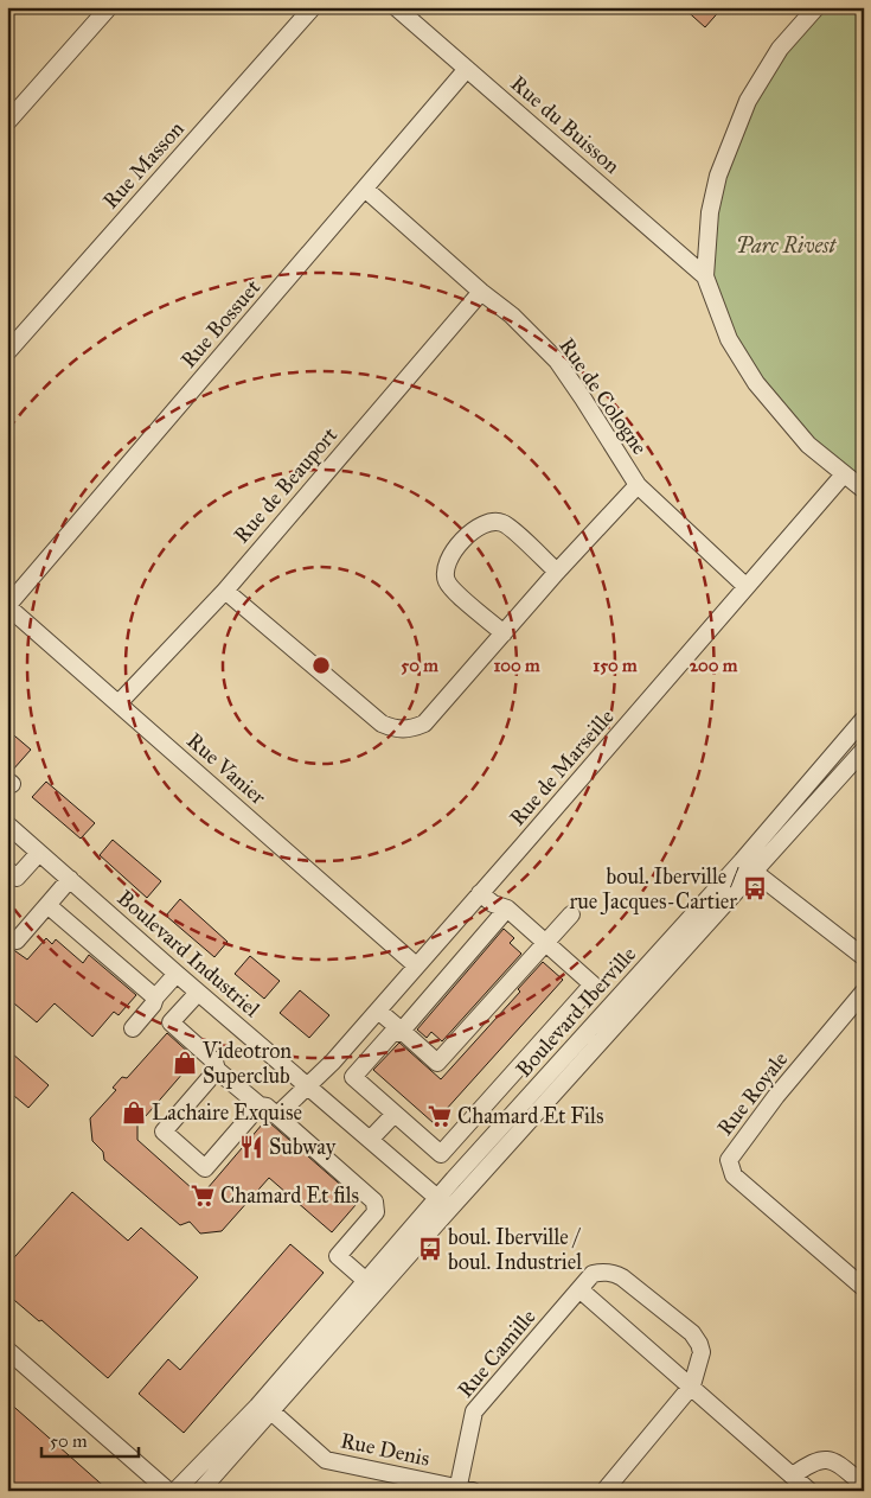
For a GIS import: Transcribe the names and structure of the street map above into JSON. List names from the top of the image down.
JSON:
{
  "streets": {
    "street": [
      "Rue du Buisson",
      "Rue Masson",
      "Rue Bossuet",
      "Rue de Cologne",
      "Rue de Beauport",
      "Rue de Marseille",
      "Rue Vanier",
      "Boulevard Industriel",
      "Boulevard Iberville",
      "Rue Royale",
      "Rue Camille",
      "Rue Denis"
    ]
  },
  "crossings": [
    ["Rue du Buisson", "Rue Bossuet"],
    ["Rue Bossuet", "Rue de Cologne"],
    ["Rue Bossuet", "Rue Vanier"],
    ["Rue de Cologne", "Rue de Beauport"],
    ["Rue de Cologne", "Rue de Marseille"],
    ["Rue de Beauport", "Rue Vanier"],
    ["Rue de Marseille", "Rue Vanier"],
    ["Rue de Marseille", "Boulevard Industriel"],
    ["Boulevard Industriel", "Boulevard Iberville"],
    ["Boulevard Iberville", "Rue Denis"],
    ["Rue Camille", "Rue Denis"]
  ],
  "parks": ["Parc Rivest"],
  "places": {
    "bus stop": ["boul. Iberville / rue Jacques-Cartier", "boul. Iberville / boul. Industriel"],
    "shop": ["Videotron Superclub", "Lachaire Exquise"],
    "supermarket": ["Chamard Et Fils", "Chamard Et fils"],
    "restaurant": ["Subway"]
  },
  "scale_bar": "50 m",
  "rings": [
    "50 m",
    "100 m",
    "150 m",
    "200 m"
  ]
}
